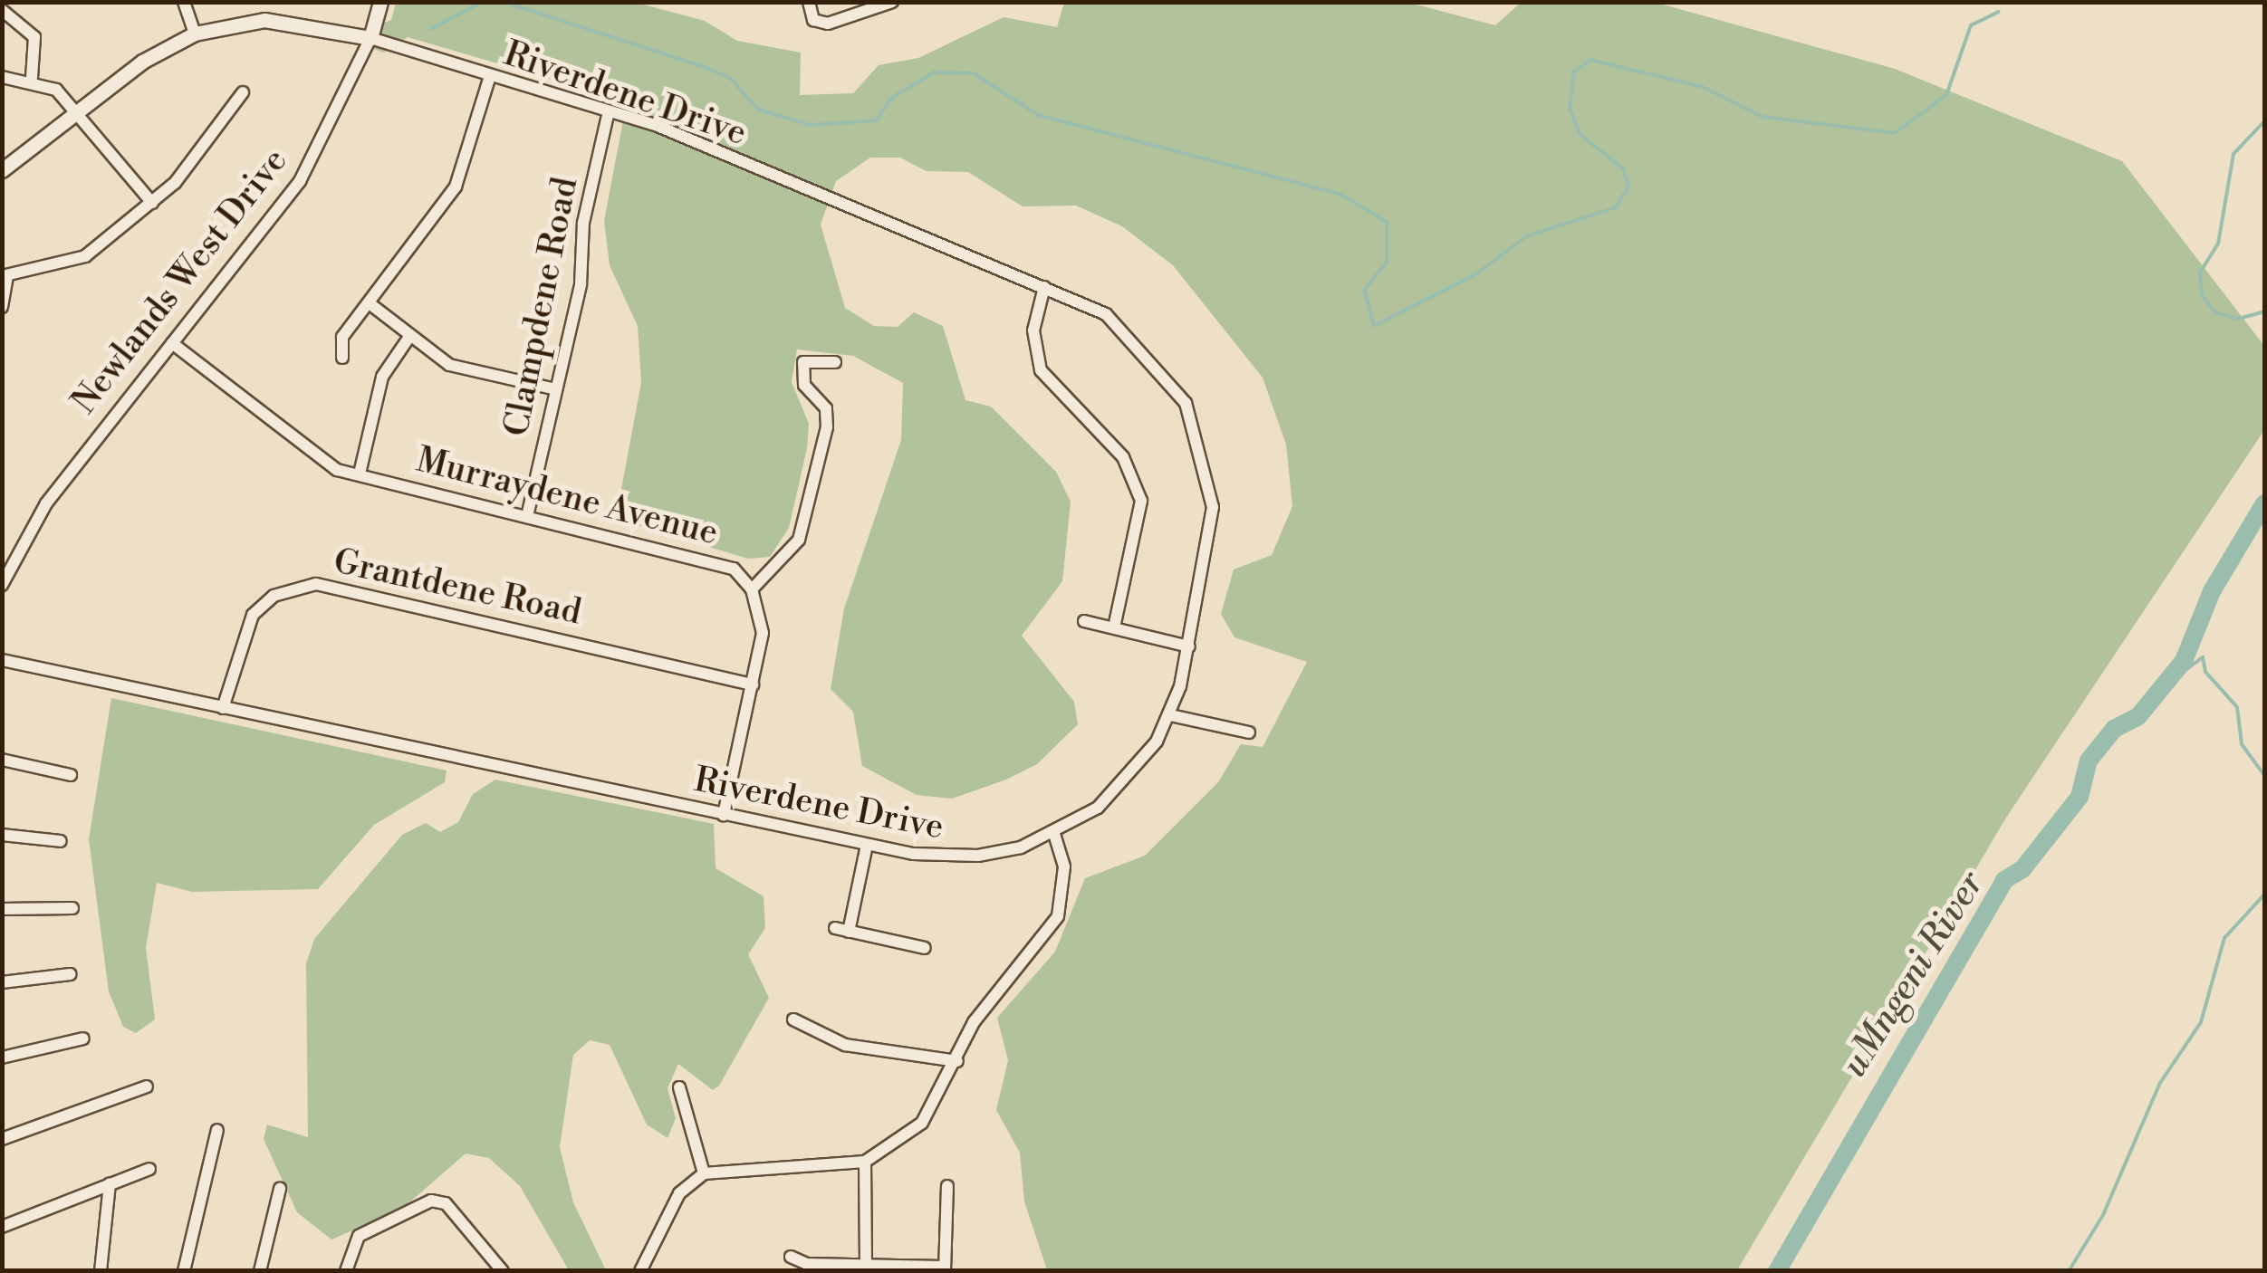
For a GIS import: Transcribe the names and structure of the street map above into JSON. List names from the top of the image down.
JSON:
{
  "streets": {
    "street": [
      "Riverdene Drive",
      "Newlands West Drive",
      "Clampdene Road",
      "Murraydene Avenue",
      "Grantdene Road"
    ]
  },
  "crossings": [
    ["Riverdene Drive", "Newlands West Drive"],
    ["Riverdene Drive", "Clampdene Road"],
    ["Riverdene Drive", "Grantdene Road"],
    ["Newlands West Drive", "Murraydene Avenue"],
    ["Clampdene Road", "Murraydene Avenue"]
  ],
  "water": ["uMngeni River"]
}
